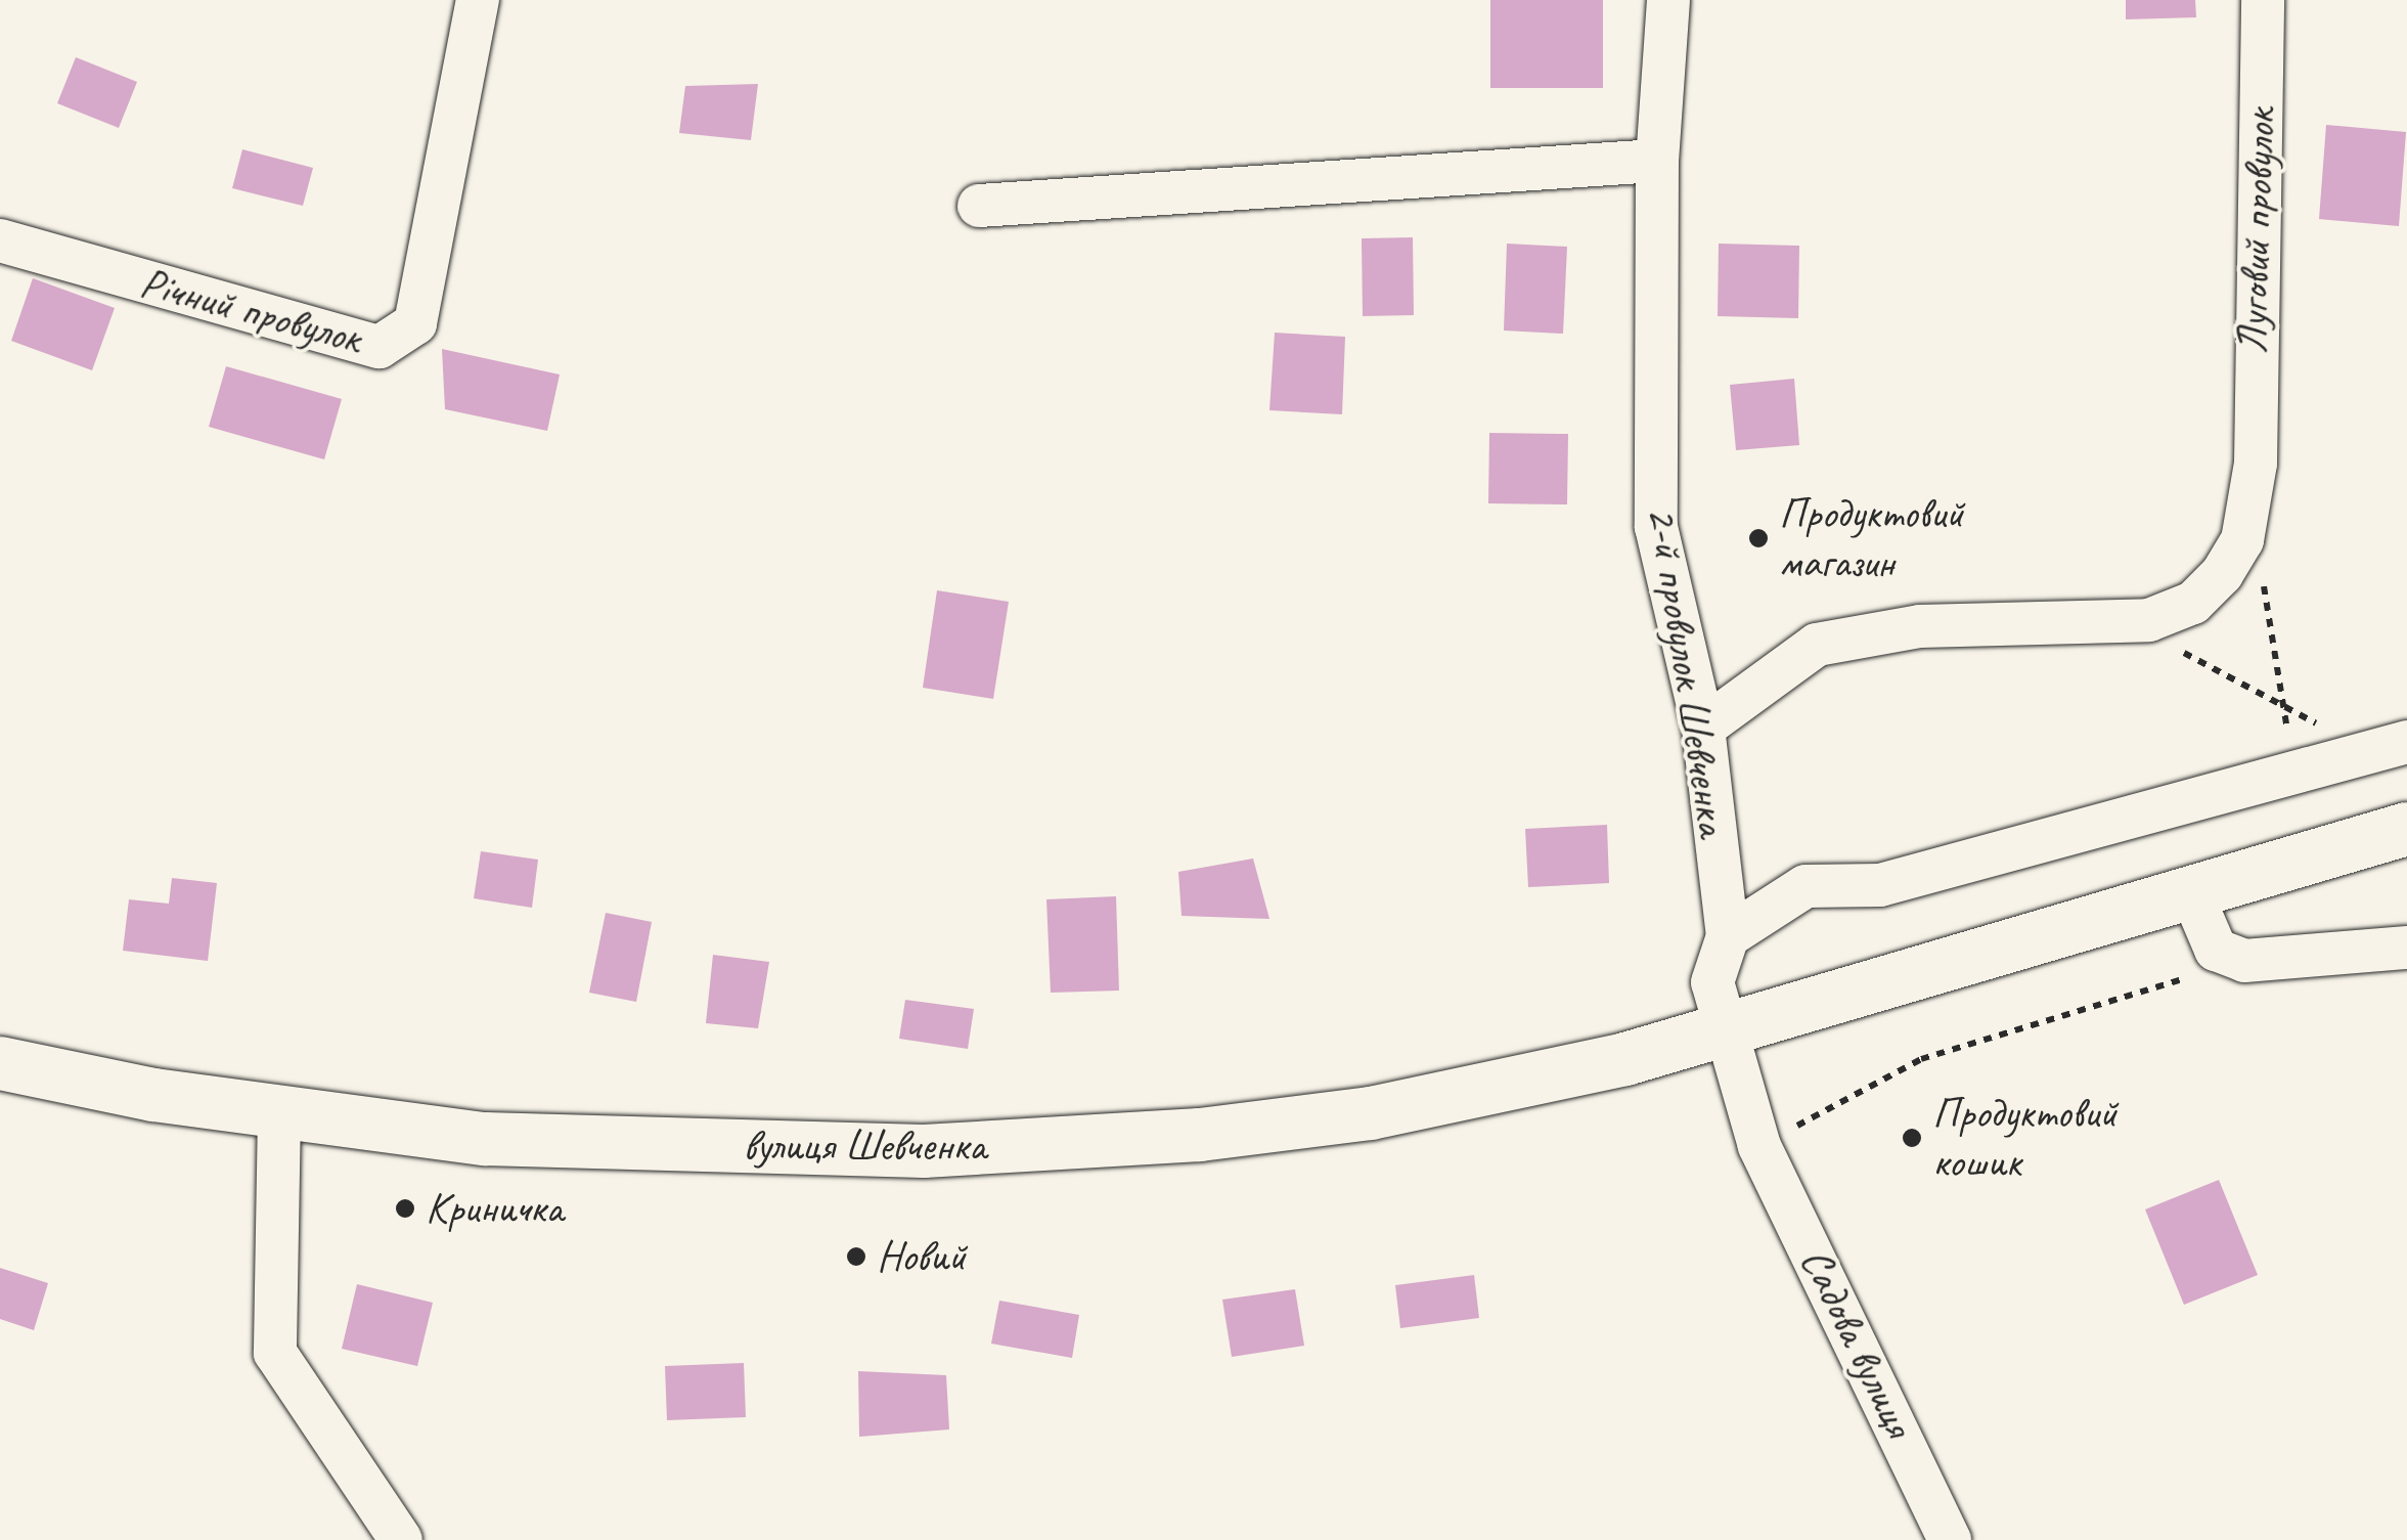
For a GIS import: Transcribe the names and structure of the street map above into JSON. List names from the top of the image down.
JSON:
{
  "streets": {
    "main road": ["вулиця Шевченка"],
    "street": [
      "Луговий провулок",
      "Річний провулок",
      "2-й провулок Шевченка",
      "Садова вулиця"
    ]
  },
  "crossings": [
    ["Луговий провулок", "2-й провулок Шевченка"],
    ["2-й провулок Шевченка", "Садова вулиця"],
    ["вулиця Шевченка", "Садова вулиця"]
  ],
  "places": [
    "Продуктовий магазин",
    "Продуктовий кошик",
    "Криничка",
    "Новий"
  ]
}
